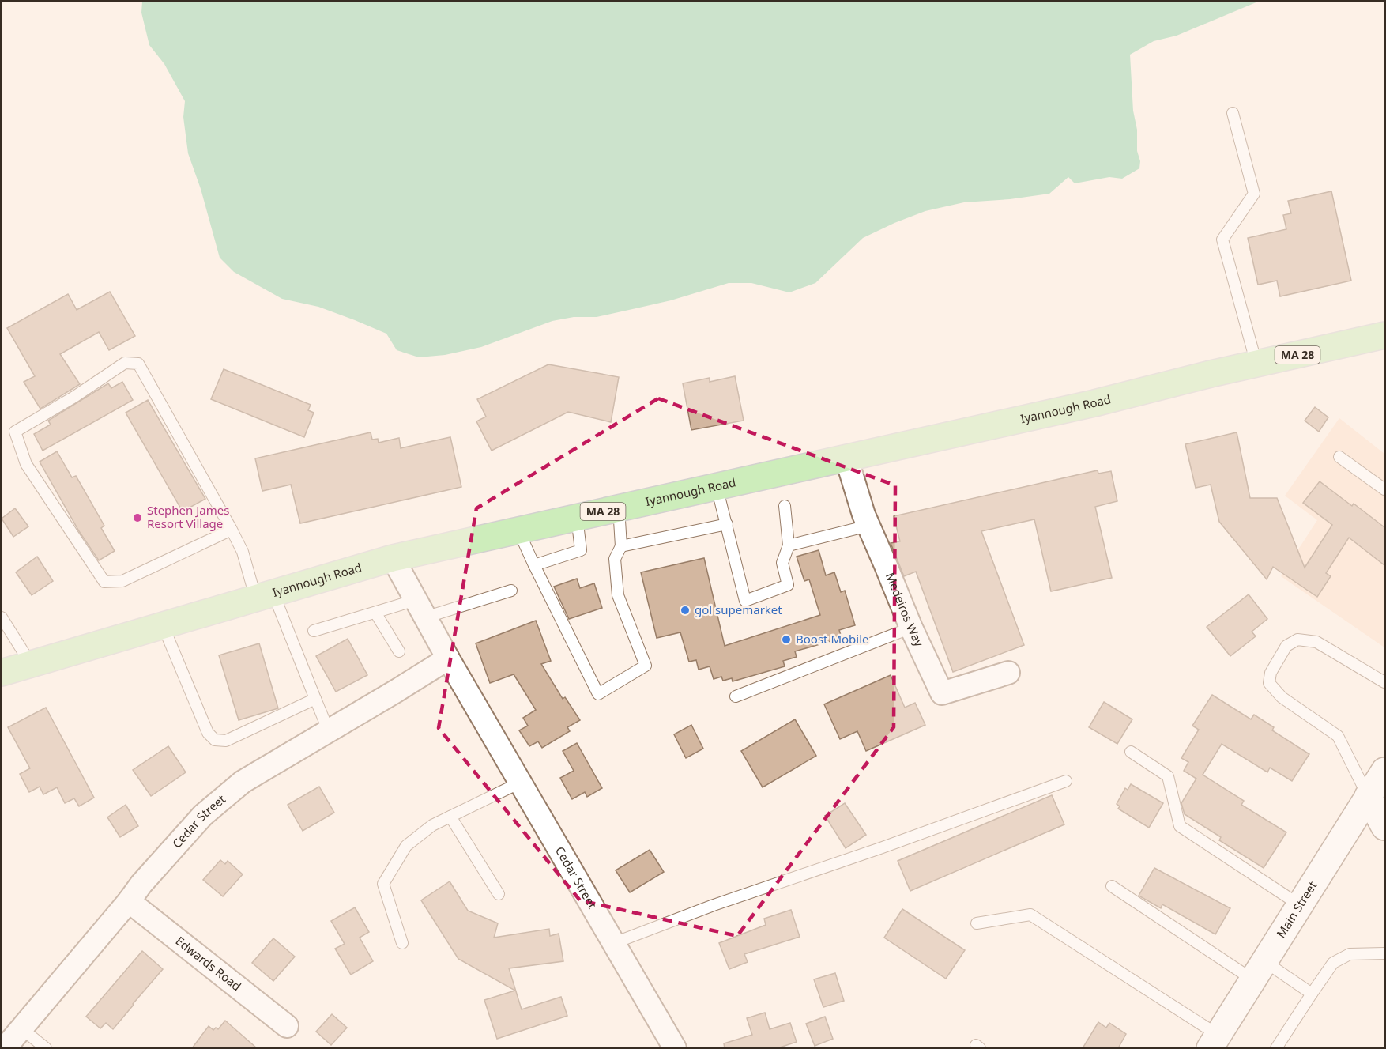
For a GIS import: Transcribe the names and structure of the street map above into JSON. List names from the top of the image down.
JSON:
{
  "streets": {
    "main road": ["MA 28", "Iyannough Road", "Main Street"],
    "street": ["Medeiros Way", "Cedar Street", "Edwards Road"]
  },
  "crossings": [
    ["Iyannough Road", "Medeiros Way"],
    ["Iyannough Road", "Cedar Street"],
    ["Cedar Street", "Edwards Road"]
  ],
  "places": ["Stephen James Resort Village", "gol supemarket", "Boost Mobile"]
}
